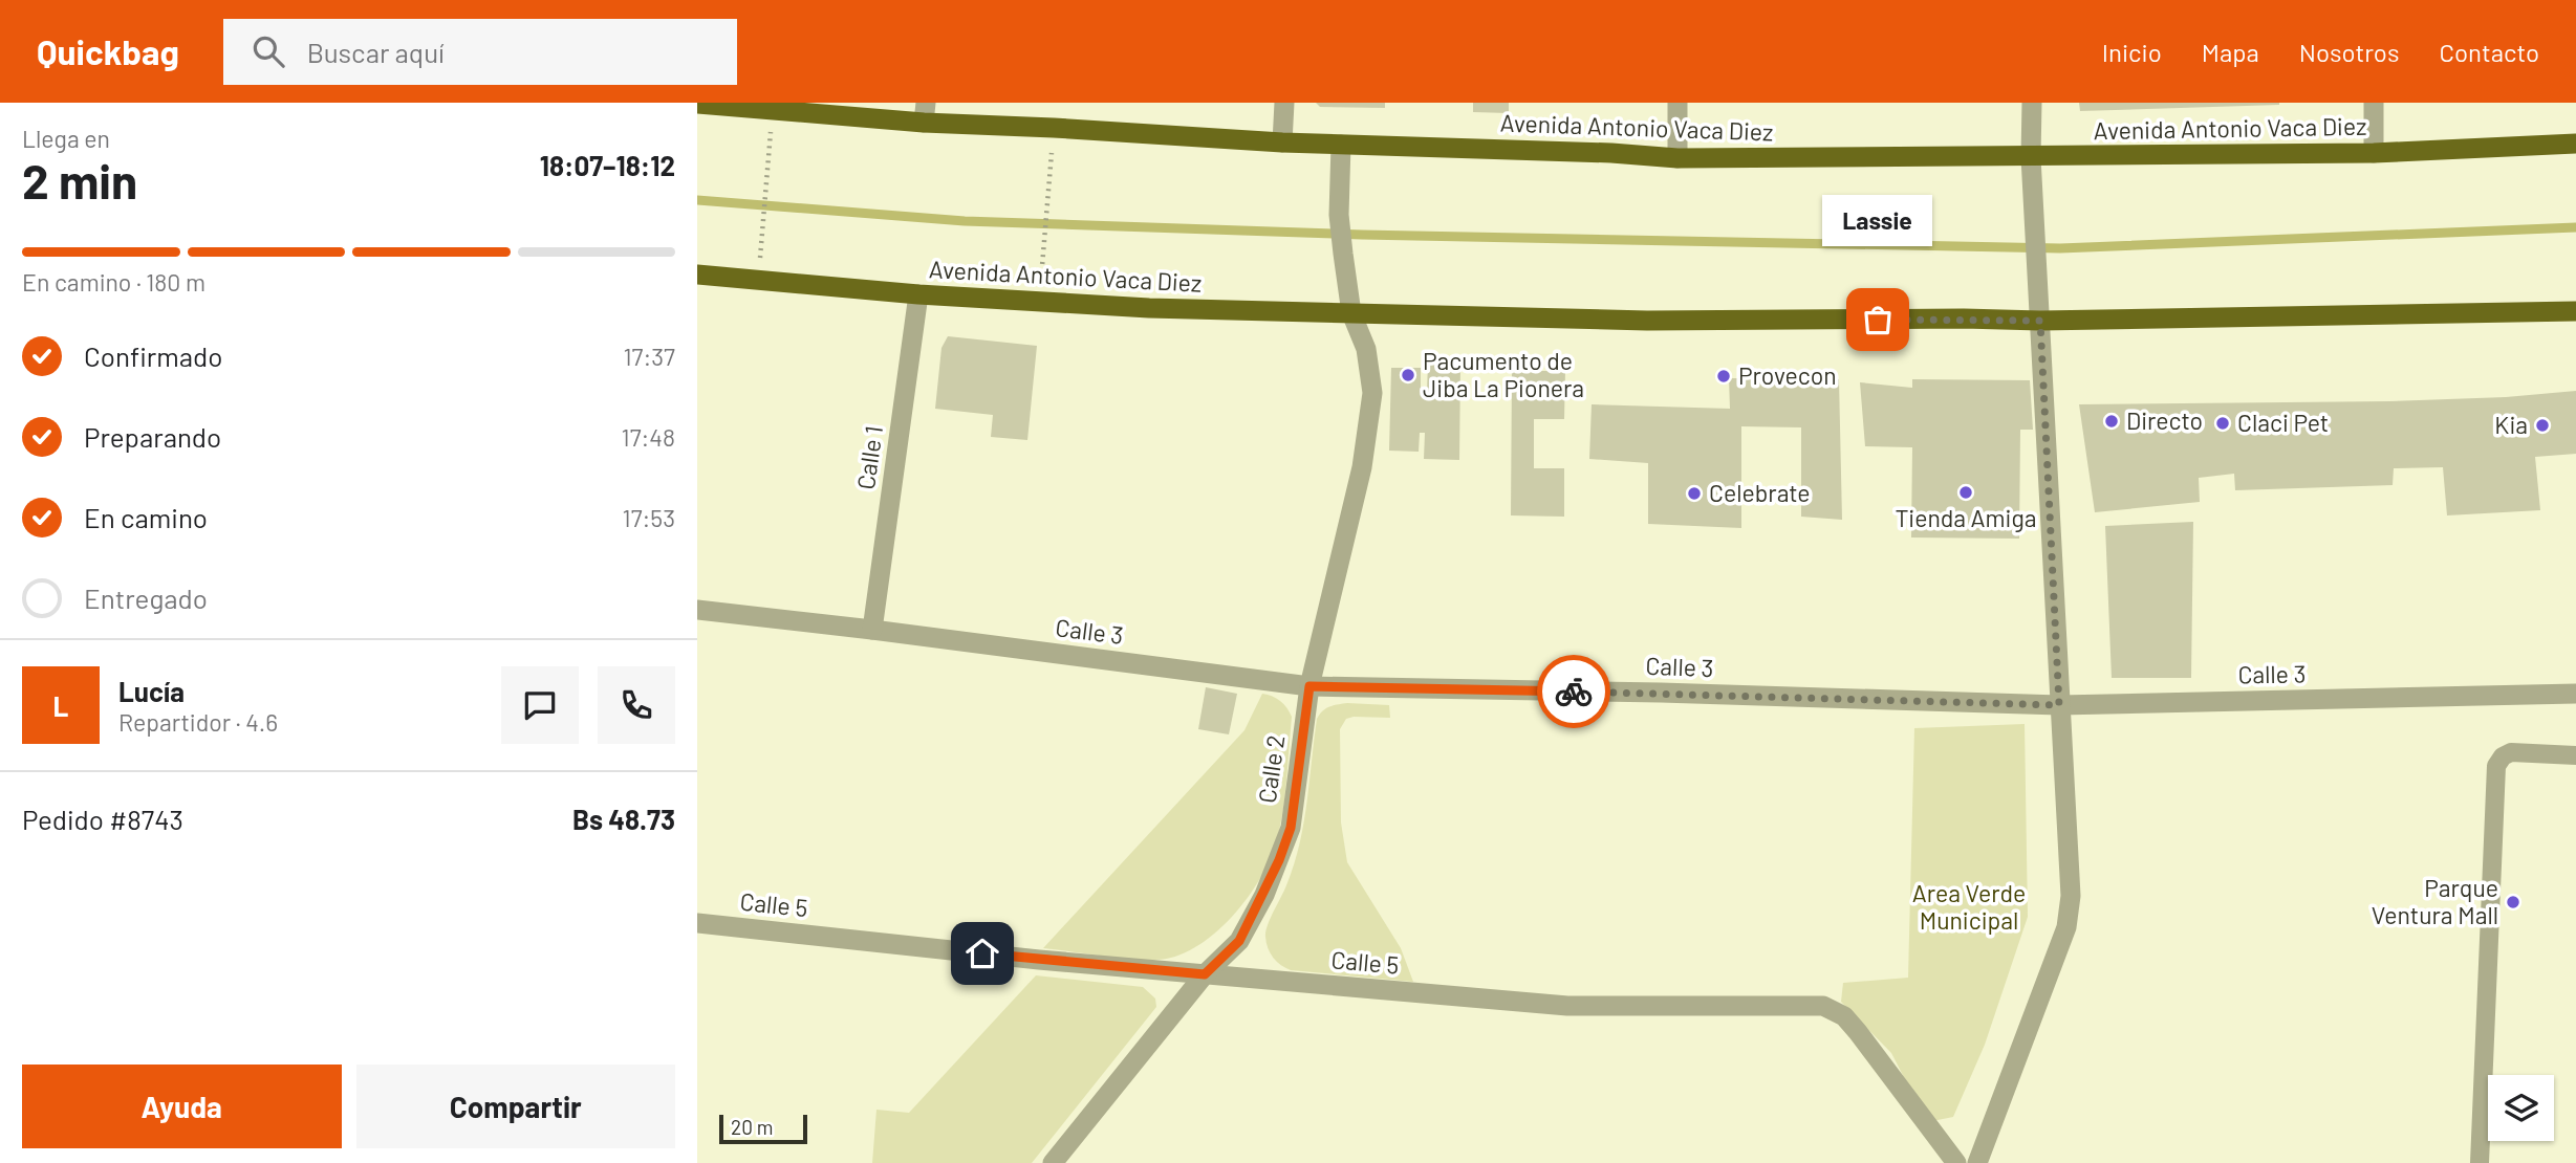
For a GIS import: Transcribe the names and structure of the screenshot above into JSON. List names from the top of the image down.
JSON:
{
  "streets": {
    "highway": ["Avenida Antonio Vaca Diez"],
    "street": [
      "Calle 1",
      "Calle 3",
      "Calle 2",
      "Calle 5"
    ]
  },
  "crossings": [
    ["Avenida Antonio Vaca Diez", "Calle 1"],
    ["Avenida Antonio Vaca Diez", "Calle 2"],
    ["Calle 1", "Calle 3"],
    ["Calle 3", "Calle 2"],
    ["Calle 2", "Calle 5"]
  ],
  "parks": ["Area Verde Municipal"],
  "places": [
    "Lassie",
    "Pacumento de Jiba La Pionera",
    "Provecon",
    "Directo",
    "Claci Pet",
    "Kia",
    "Tienda Amiga",
    "Celebrate",
    "Parque Ventura Mall"
  ],
  "scale_bar": "20 m",
  "page": {
    "header": "Quickbag",
    "search": "Buscar aquí",
    "nav": [
      "Inicio",
      "Mapa",
      "Nosotros",
      "Contacto"
    ],
    "heading": ["2 min", "Llega en", "18:07–18:12"],
    "panel": [
      "Lucía",
      "Repartidor · 4.6",
      "Pedido #8743",
      "Bs 48.73"
    ],
    "bubble": "Lassie",
    "bar": "En camino · 180 m",
    "list": [
      ["Confirmado", "17:37"],
      ["Preparando", "17:48"],
      ["En camino", "17:53"],
      "Entregado"
    ],
    "round": "L",
    "buttons": ["Ayuda", "Compartir"],
    "scale": "20 m"
  }
}
